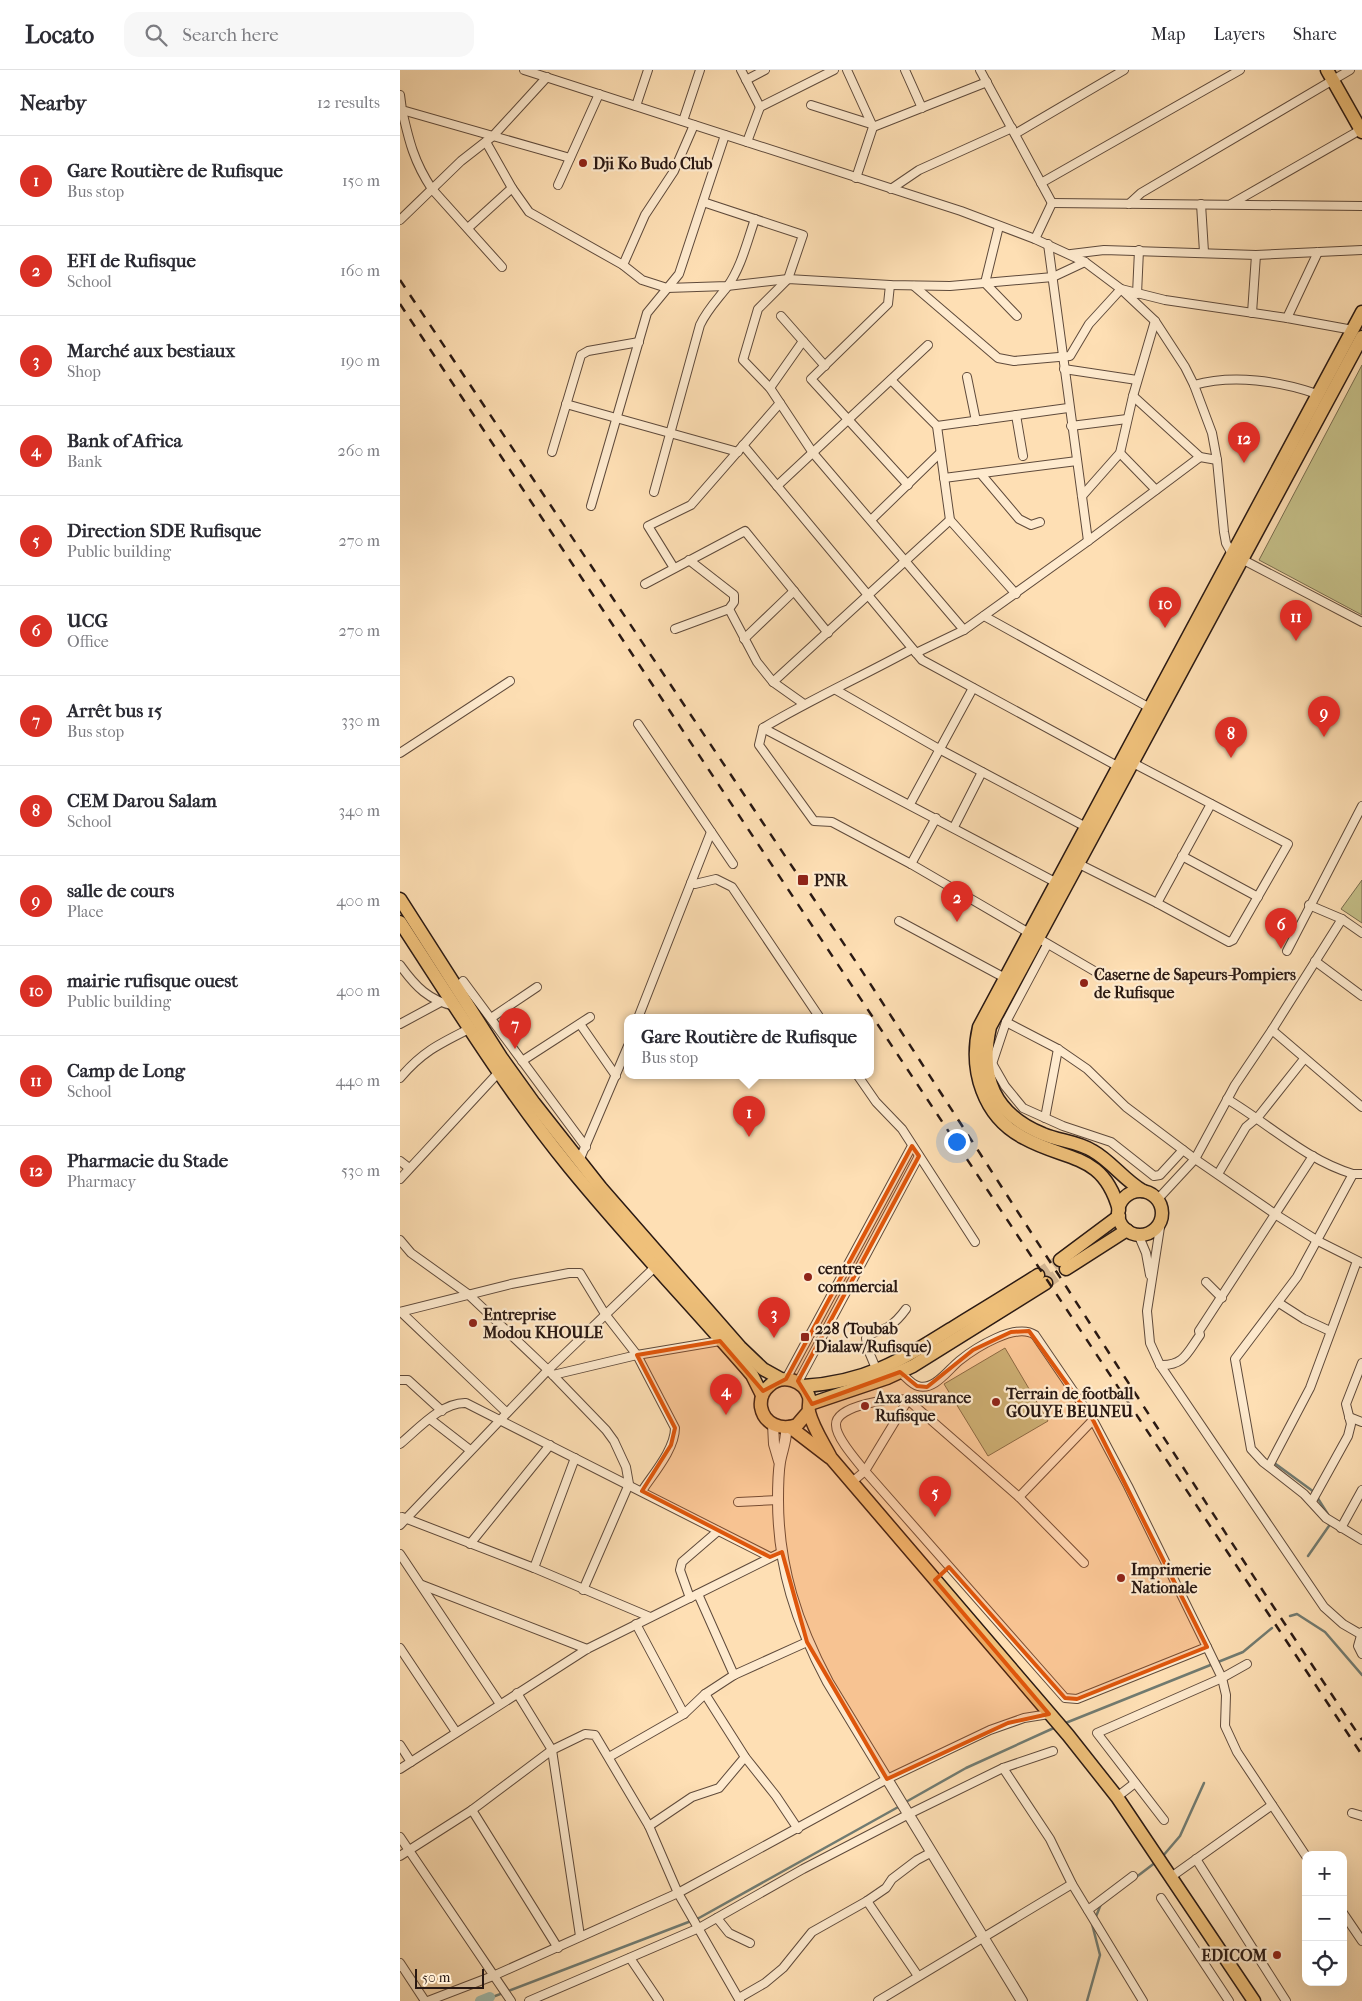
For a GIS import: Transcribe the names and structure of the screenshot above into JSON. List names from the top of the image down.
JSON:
{
  "places": {
    "other": [
      "Dji Ko Budo Club",
      "Caserne de Sapeurs-Pompiers de Rufisque",
      "centre commercial",
      "Entreprise Modou KHOULE",
      "Terrain de football GOUYE BEUNEU",
      "Axa assurance Rufisque",
      "Imprimerie Nationale",
      "EDICOM"
    ],
    "transit": ["PNR", "228 (Toubab Dialaw/Rufisque)"]
  },
  "scale_bar": "50 m",
  "page": {
    "header": "Locato",
    "search": "Search here",
    "nav": ["Map", "Layers", "Share"],
    "heading": ["Nearby", "12 results"],
    "list": [
      {
        "mark": "1",
        "name": "Gare Routière de Rufisque",
        "note": "Bus stop",
        "value": "150 m"
      },
      {
        "mark": "2",
        "name": "EFI de Rufisque",
        "note": "School",
        "value": "160 m"
      },
      {
        "mark": "3",
        "name": "Marché aux bestiaux",
        "note": "Shop",
        "value": "190 m"
      },
      {
        "mark": "4",
        "name": "Bank of Africa",
        "note": "Bank",
        "value": "260 m"
      },
      {
        "mark": "5",
        "name": "Direction SDE Rufisque",
        "note": "Public building",
        "value": "270 m"
      },
      {
        "mark": "6",
        "name": "UCG",
        "note": "Office",
        "value": "270 m"
      },
      {
        "mark": "7",
        "name": "Arrêt bus 15",
        "note": "Bus stop",
        "value": "330 m"
      },
      {
        "mark": "8",
        "name": "CEM Darou Salam",
        "note": "School",
        "value": "340 m"
      },
      {
        "mark": "9",
        "name": "salle de cours",
        "note": "Place",
        "value": "400 m"
      },
      {
        "mark": "10",
        "name": "mairie rufisque ouest",
        "note": "Public building",
        "value": "400 m"
      },
      {
        "mark": "11",
        "name": "Camp de Long",
        "note": "School",
        "value": "440 m"
      },
      {
        "mark": "12",
        "name": "Pharmacie du Stade",
        "note": "Pharmacy",
        "value": "530 m"
      }
    ],
    "pins": [
      "12",
      "10",
      "11",
      "9",
      "8",
      "2",
      "6",
      "7",
      "1",
      "3",
      "4",
      "5"
    ],
    "popup": ["Gare Routière de Rufisque", "Bus stop"],
    "map_buttons": ["+", "−"],
    "scale": "50 m"
  }
}
